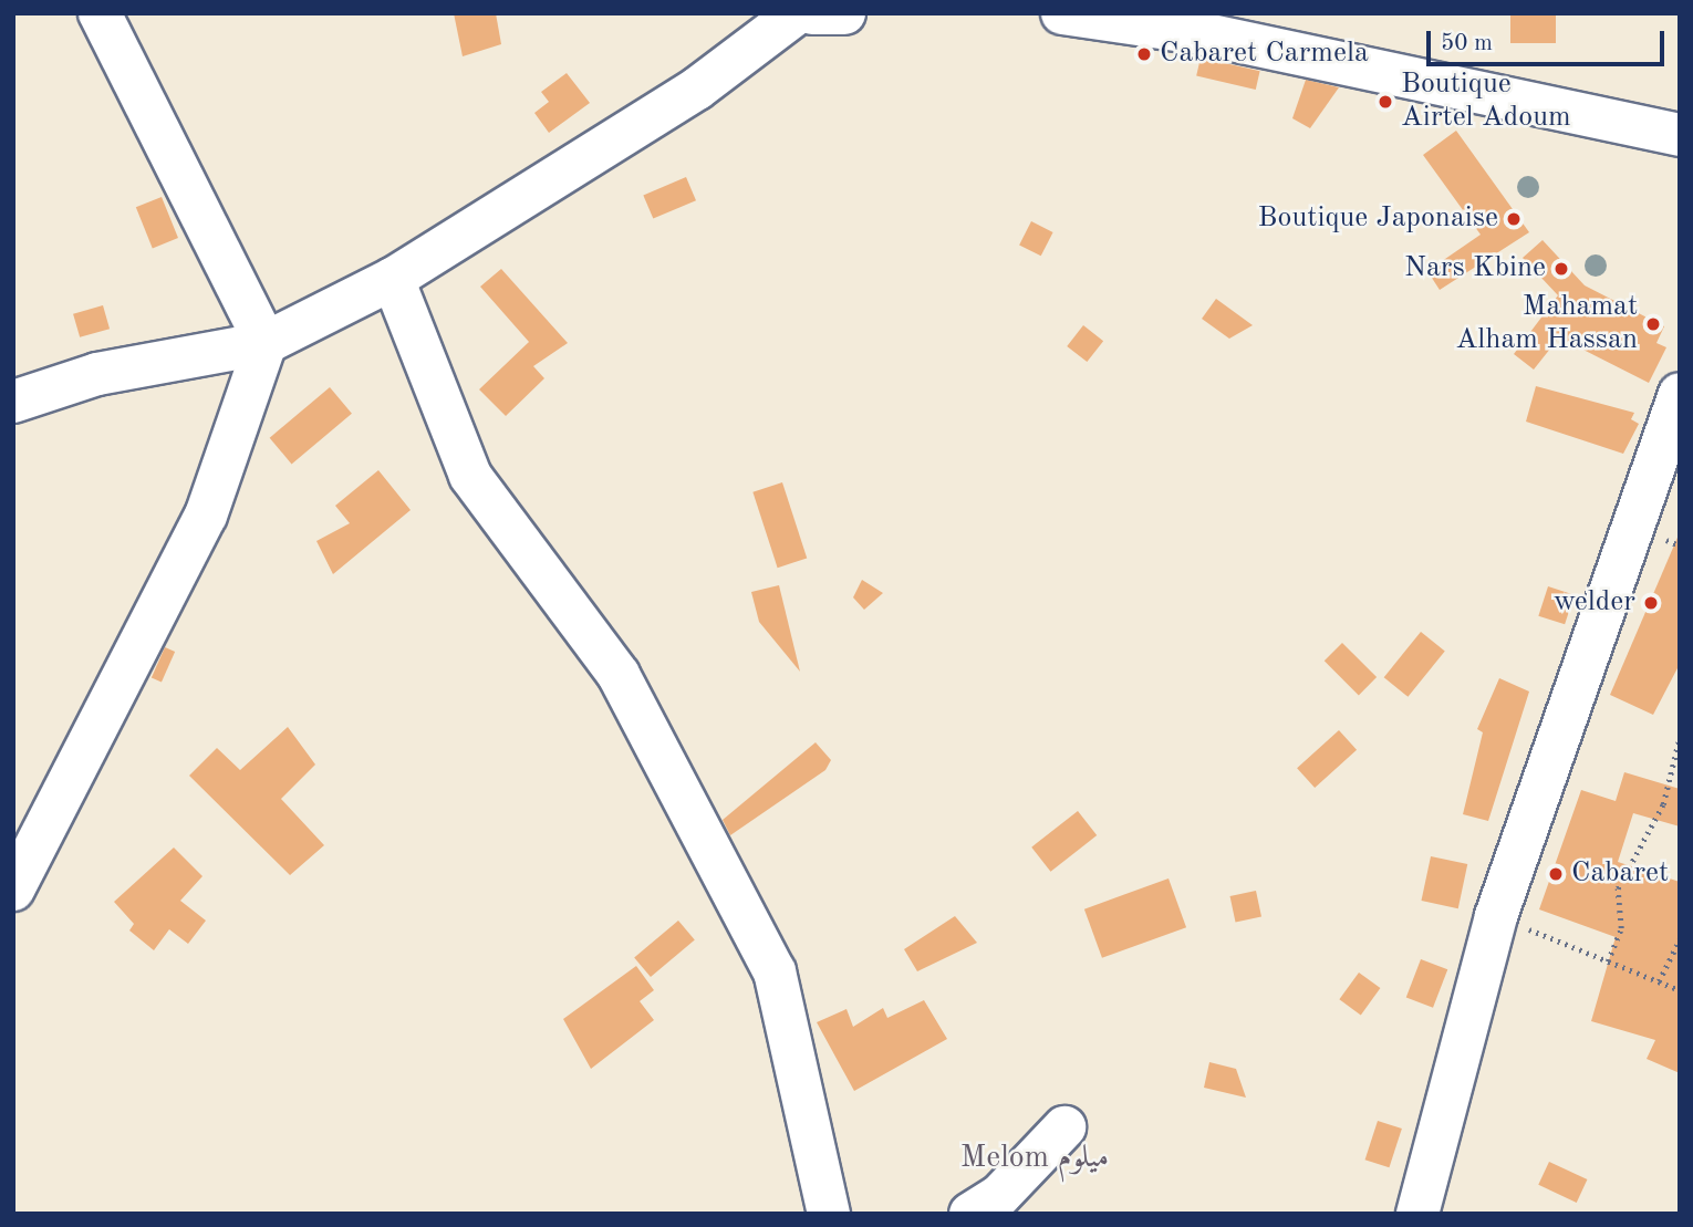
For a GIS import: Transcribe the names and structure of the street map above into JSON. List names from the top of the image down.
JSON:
{
  "districts": ["Melom ميلوم"],
  "places": [
    "Cabaret Carmela",
    "Boutique Airtel Adoum",
    "Boutique Japonaise",
    "Nars Kbine",
    "Mahamat Alham Hassan",
    "welder",
    "Cabaret"
  ],
  "scale_bar": "50 m"
}
